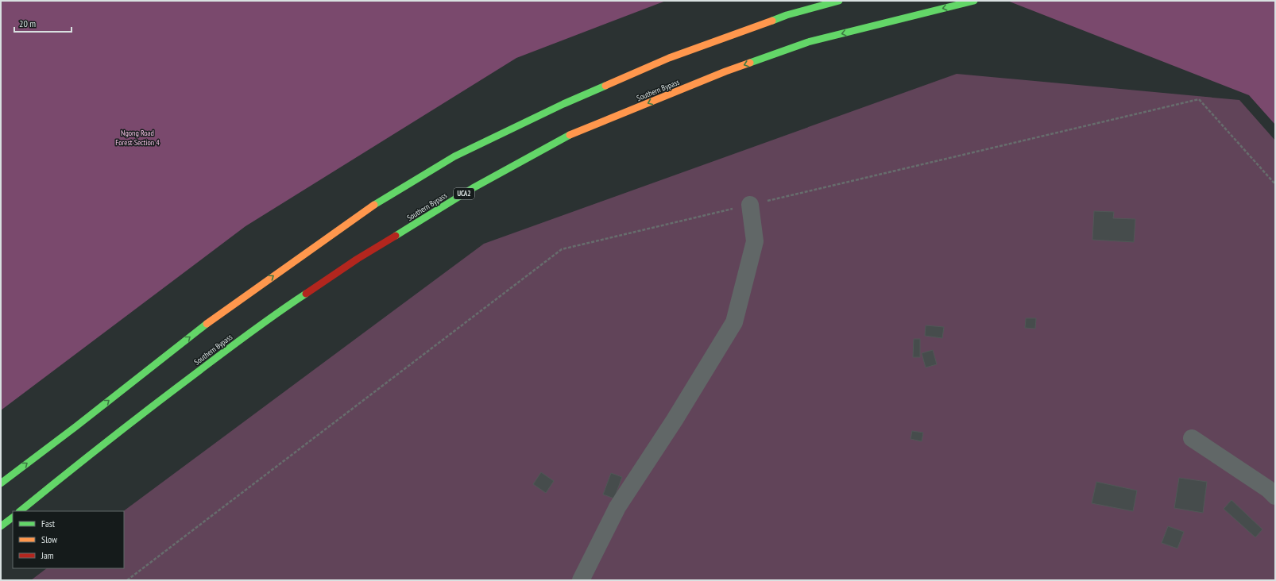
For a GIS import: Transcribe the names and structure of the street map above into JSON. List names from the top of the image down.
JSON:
{
  "streets": {
    "highway": ["Southern Bypass", "UCA2"]
  },
  "parks": ["Ngong Road Forest Section 4"],
  "legend": ["Fast", "Slow", "Jam"],
  "scale_bar": "20 m"
}
